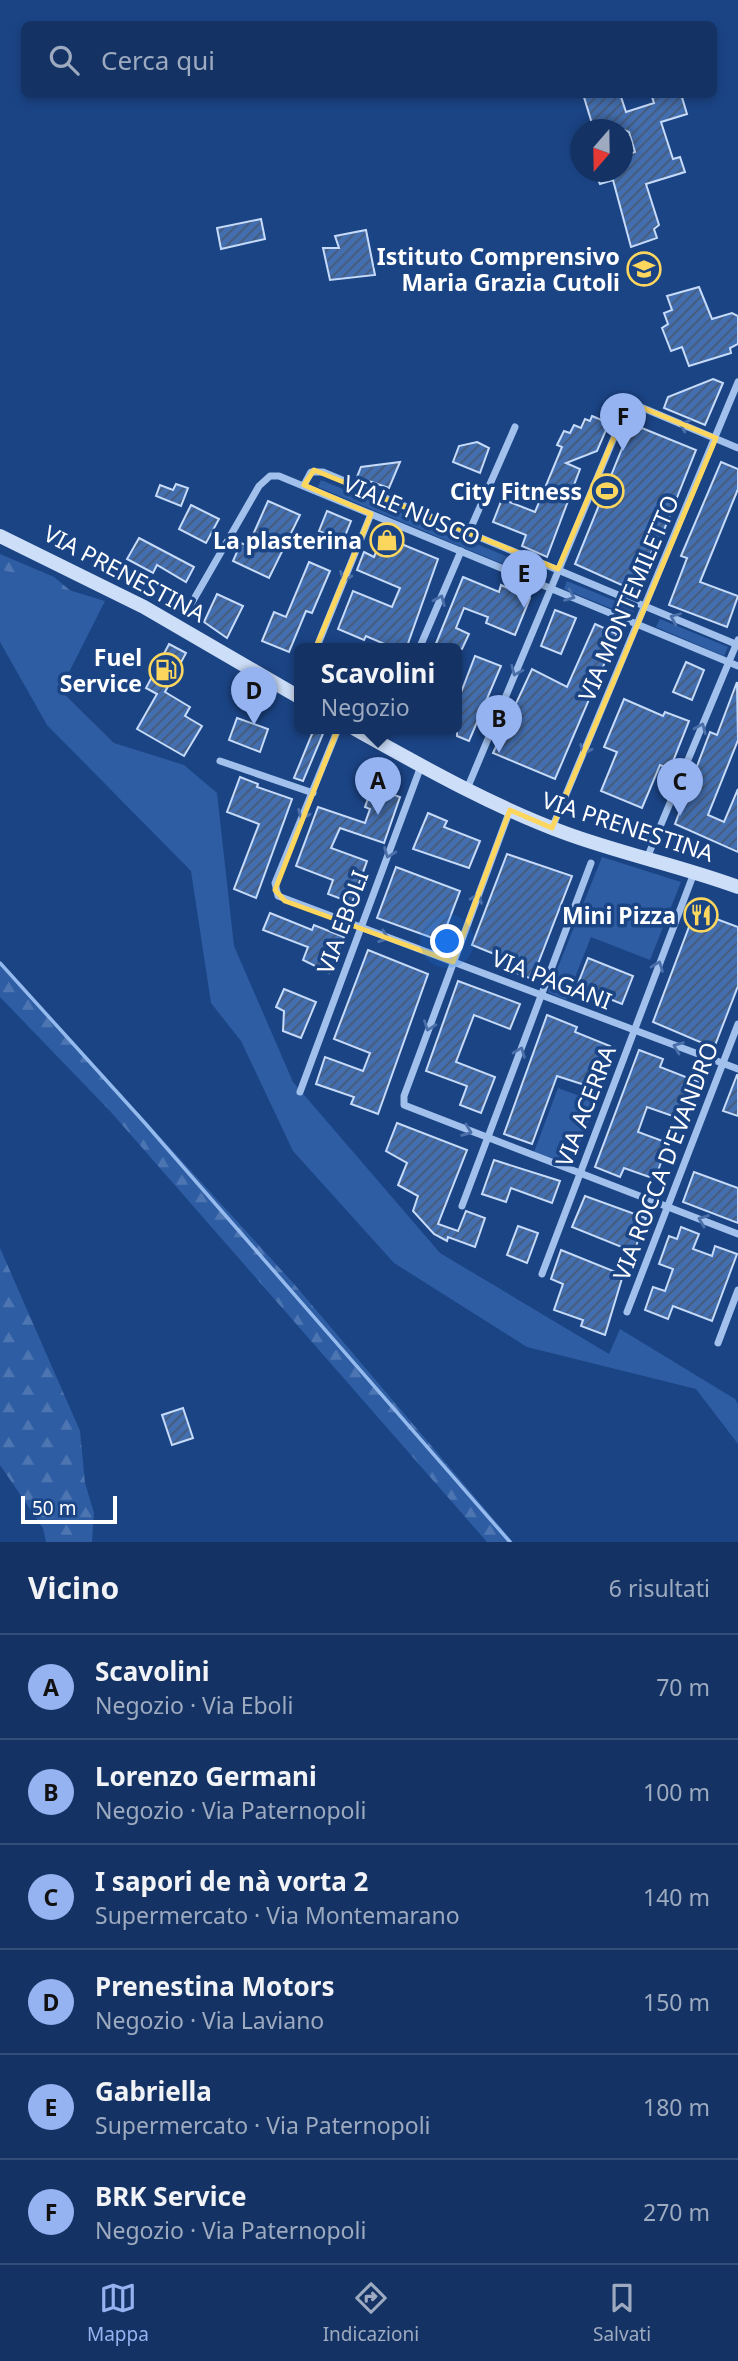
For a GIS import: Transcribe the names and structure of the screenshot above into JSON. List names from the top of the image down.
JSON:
{
  "streets": {
    "main road": ["VIA PRENESTINA"],
    "street": [
      "VIALE NUSCO",
      "VIA MONTEMILETTO",
      "VIA EBOLI",
      "VIA PAGANI",
      "VIA ACERRA",
      "VIA ROCCA D'EVANDRO"
    ]
  },
  "crossings": [
    ["VIALE NUSCO", "VIA MONTEMILETTO"],
    ["VIA PRENESTINA", "VIA MONTEMILETTO"],
    ["VIA PRENESTINA", "VIA EBOLI"],
    ["VIA PRENESTINA", "VIA ACERRA"],
    ["VIA EBOLI", "VIA PAGANI"],
    ["VIA PAGANI", "VIA ACERRA"],
    ["VIA PAGANI", "VIA ROCCA D'EVANDRO"]
  ],
  "one_way": ["VIA MONTEMILETTO", "VIA EBOLI", "VIA ACERRA"],
  "places": {
    "school or university": ["Istituto Comprensivo Maria Grazia Cutoli"],
    "sports": ["City Fitness"],
    "shop": ["La plasterina"],
    "fuel station": ["Fuel Service"],
    "restaurant": ["Mini Pizza"]
  },
  "scale_bar": "50 m",
  "north": "bottom",
  "page": {
    "search": "Cerca qui",
    "pins": [
      "F",
      "E",
      "D",
      "B",
      "A",
      "C"
    ],
    "popup": ["Scavolini", "Negozio"],
    "scale": "50 m",
    "heading": ["Vicino", "6 risultati"],
    "list": [
      {
        "mark": "A",
        "name": "Scavolini",
        "note": "Negozio · Via Eboli",
        "value": "70 m"
      },
      {
        "mark": "B",
        "name": "Lorenzo Germani",
        "note": "Negozio · Via Paternopoli",
        "value": "100 m"
      },
      {
        "mark": "C",
        "name": "I sapori de nà vorta 2",
        "note": "Supermercato · Via Montemarano",
        "value": "140 m"
      },
      {
        "mark": "D",
        "name": "Prenestina Motors",
        "note": "Negozio · Via Laviano",
        "value": "150 m"
      },
      {
        "mark": "E",
        "name": "Gabriella",
        "note": "Supermercato · Via Paternopoli",
        "value": "180 m"
      },
      {
        "mark": "F",
        "name": "BRK Service",
        "note": "Negozio · Via Paternopoli",
        "value": "270 m"
      }
    ],
    "nav": ["Mappa", "Indicazioni", "Salvati"]
  }
}
